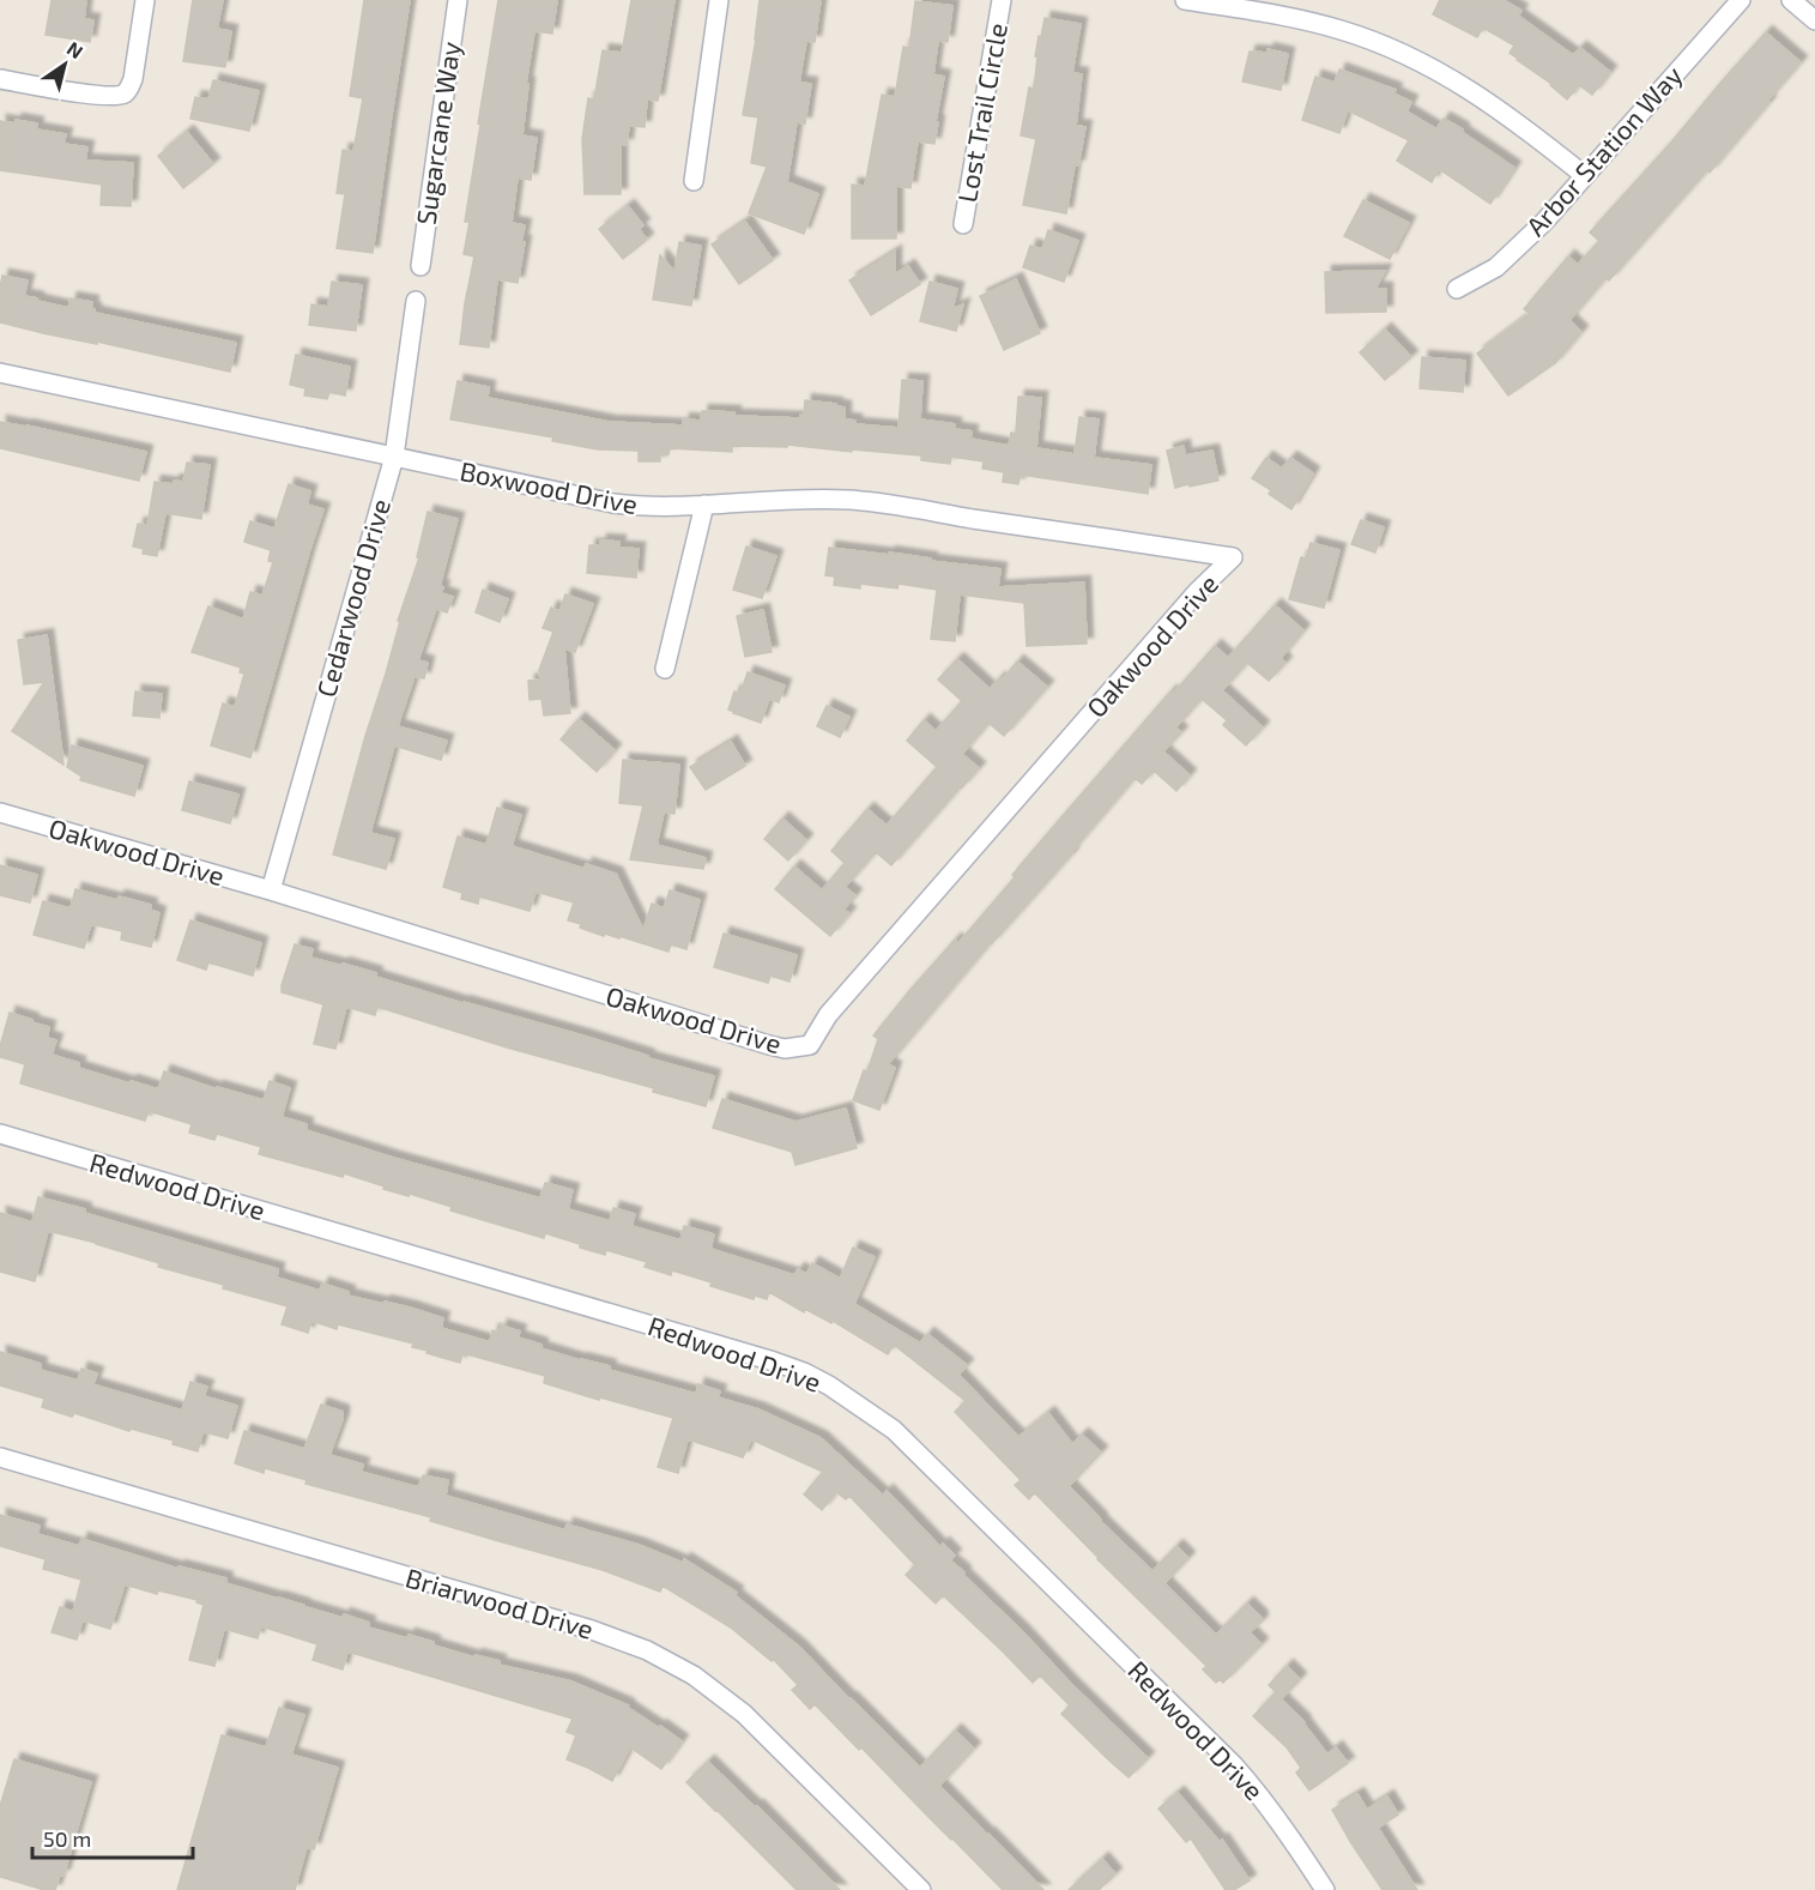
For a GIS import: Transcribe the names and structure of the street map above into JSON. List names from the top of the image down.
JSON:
{
  "streets": {
    "street": [
      "Lost Trail Circle",
      "Sugarcane Way",
      "Arbor Station Way",
      "Boxwood Drive",
      "Cedarwood Drive",
      "Oakwood Drive",
      "Redwood Drive",
      "Briarwood Drive"
    ]
  },
  "crossings": [
    ["Boxwood Drive", "Cedarwood Drive"],
    ["Boxwood Drive", "Oakwood Drive"],
    ["Cedarwood Drive", "Oakwood Drive"]
  ],
  "scale_bar": "50 m",
  "north": "top right"
}
